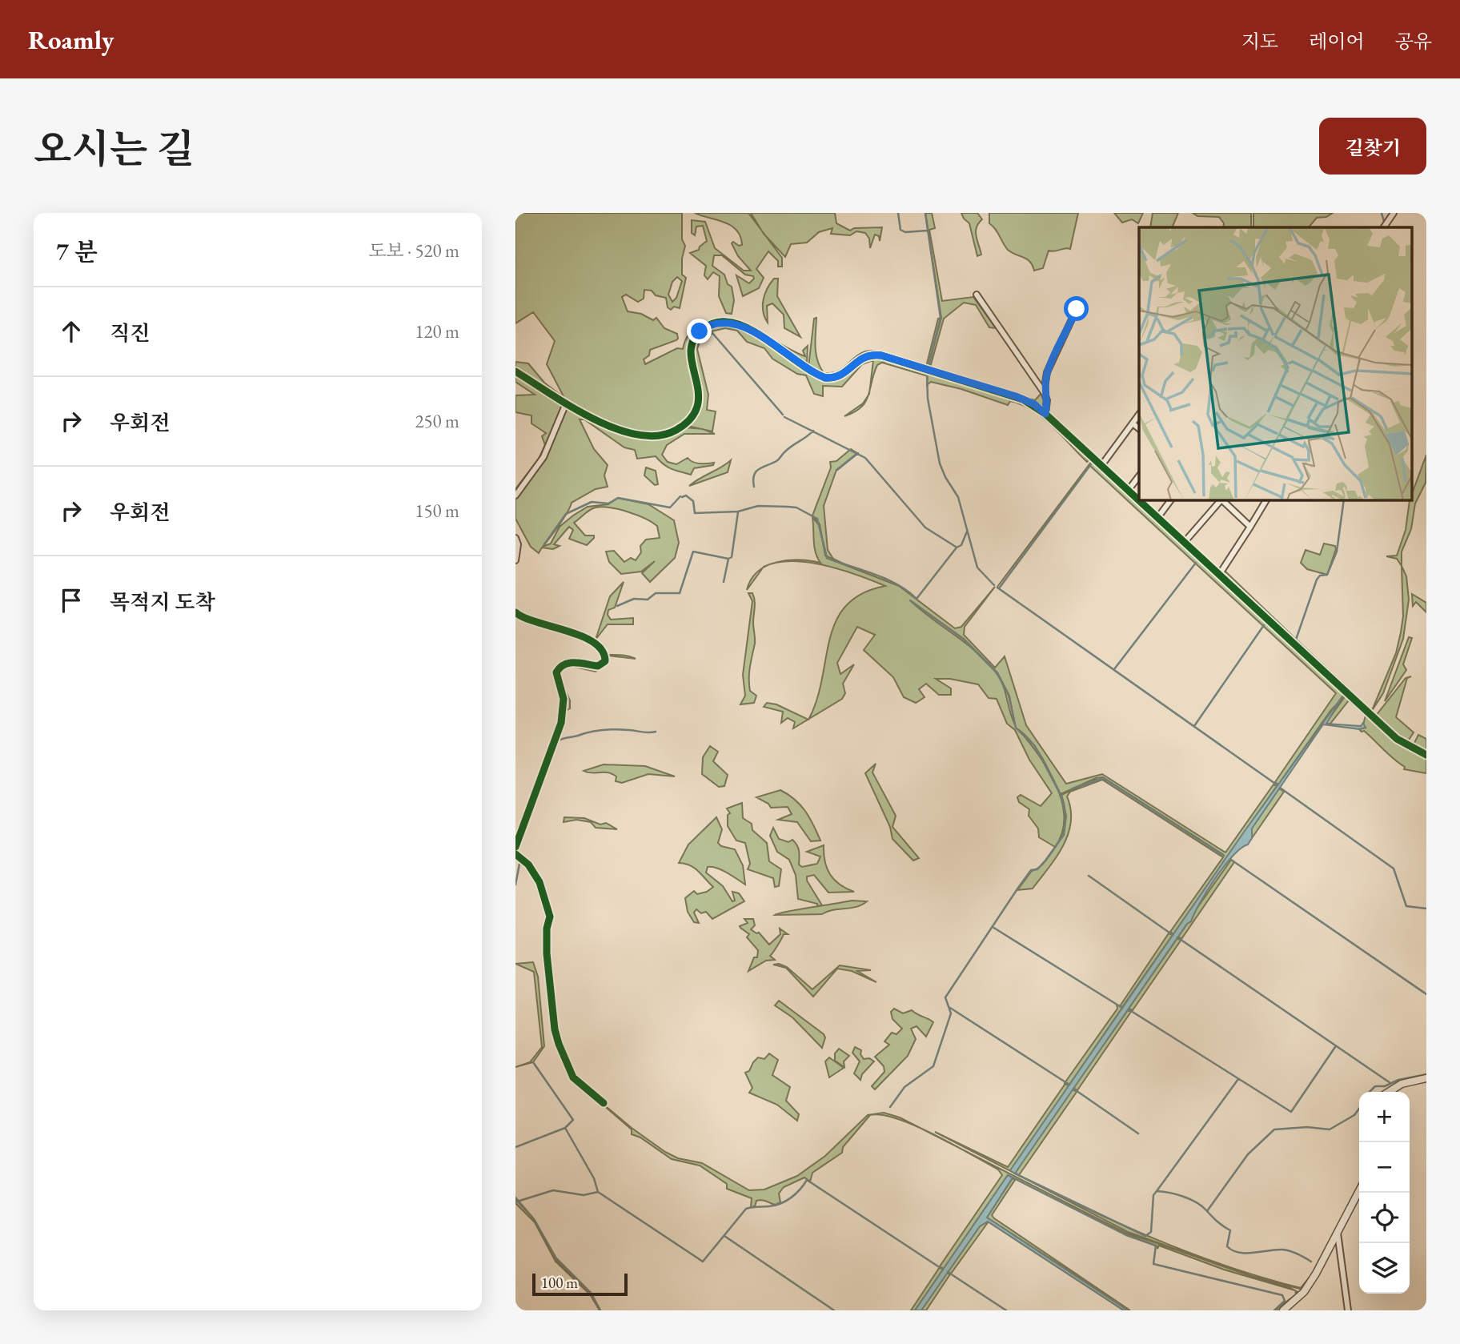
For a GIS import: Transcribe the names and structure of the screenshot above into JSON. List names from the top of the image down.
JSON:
{
  "scale_bar": "100 m",
  "page": {
    "header": "Roamly",
    "nav": ["지도", "레이어", "공유"],
    "title": "오시는 길",
    "buttons": "길찾기",
    "heading": ["7 분", "도보 · 520 m"],
    "list": [
      ["직진", "120 m"],
      ["우회전", "250 m"],
      ["우회전", "150 m"],
      "목적지 도착"
    ],
    "map_buttons": ["+", "−"],
    "scale": "100 m"
  }
}
